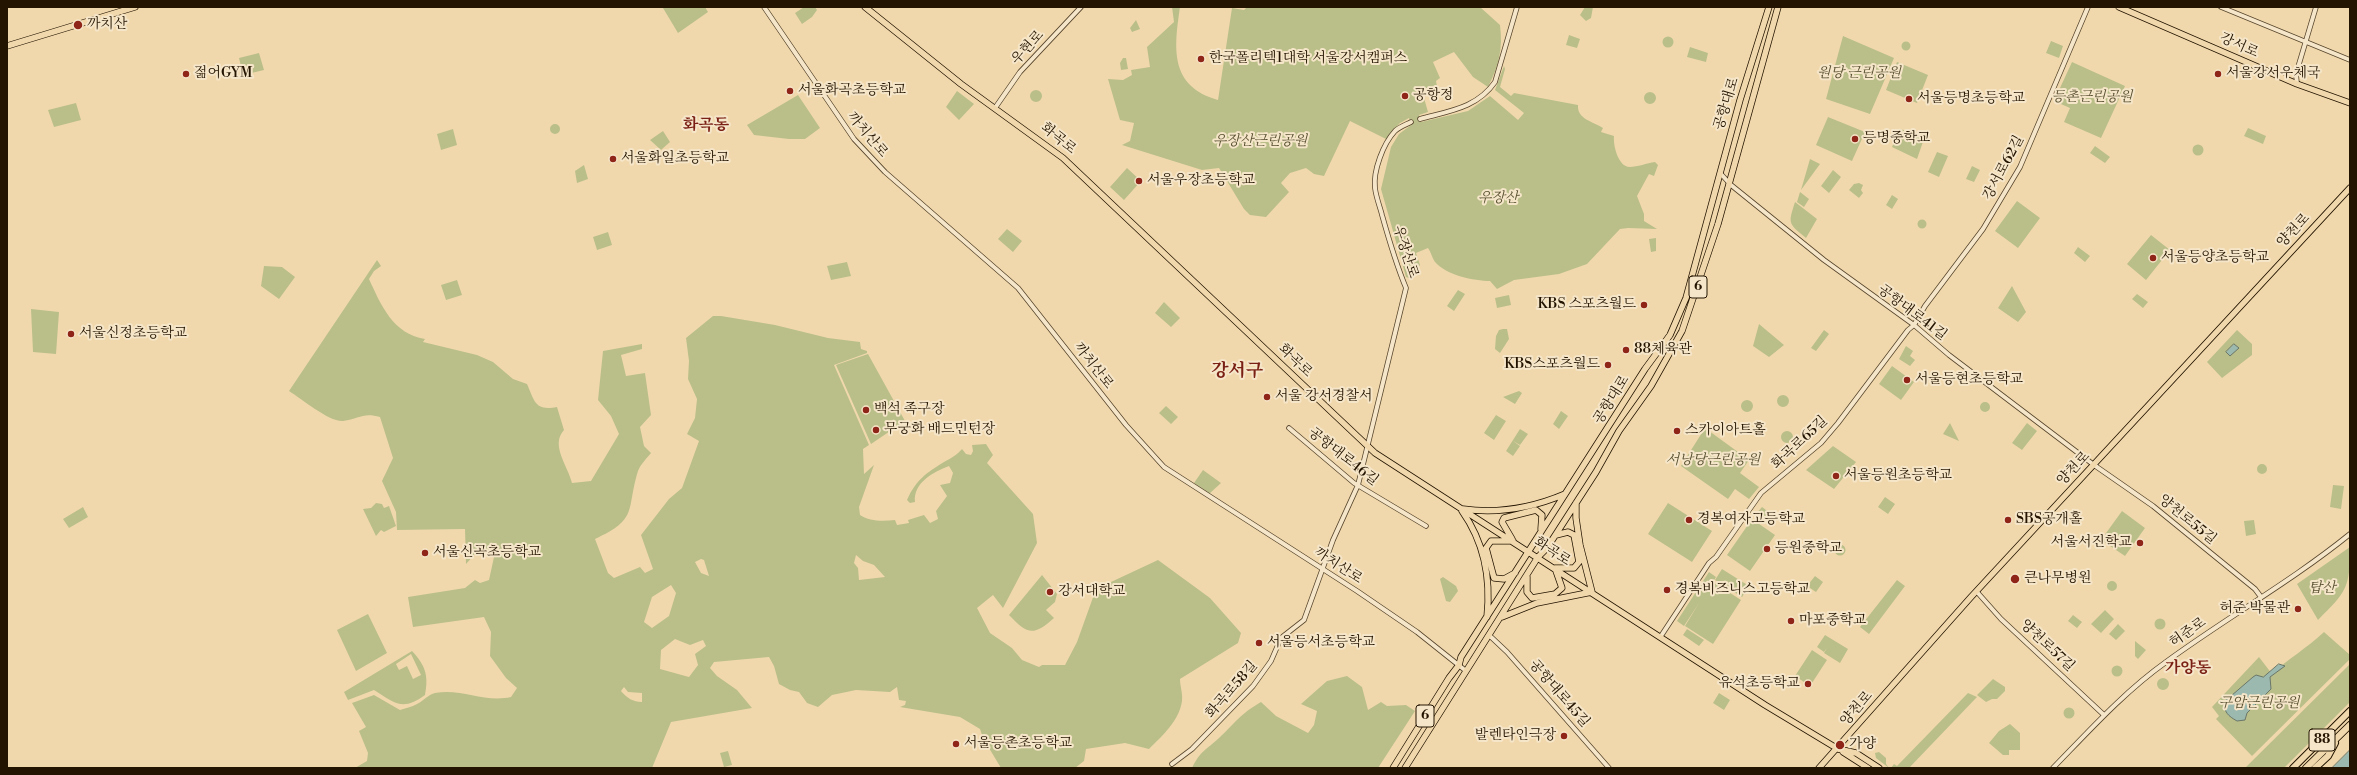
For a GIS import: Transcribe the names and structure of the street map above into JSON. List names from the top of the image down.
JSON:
{
  "streets": {
    "highway": ["88"],
    "main road": [
      "강서로",
      "공항대로",
      "화곡로",
      "양천로",
      "6"
    ],
    "street": [
      "우현로",
      "까치산로",
      "강서로62길",
      "우장산로",
      "공항대로41길",
      "화곡로65길",
      "공항대로46길",
      "양천로55길",
      "허준로",
      "양천로57길",
      "화곡로58길",
      "공항대로45길"
    ]
  },
  "crossings": [
    ["우현로", "화곡로"],
    ["공항대로", "까치산로"],
    ["공항대로", "화곡로"],
    ["공항대로", "공항대로41길"],
    ["공항대로", "공항대로45길"],
    ["까치산로", "화곡로58길"],
    ["화곡로", "양천로"],
    ["화곡로", "우장산로"],
    ["화곡로", "화곡로65길"],
    ["화곡로", "화곡로58길"],
    ["강서로62길", "공항대로41길"],
    ["강서로62길", "화곡로65길"],
    ["양천로", "공항대로41길"],
    ["양천로", "양천로55길"],
    ["양천로", "양천로57길"],
    ["우장산로", "화곡로58길"],
    ["공항대로41길", "화곡로65길"],
    ["공항대로41길", "양천로55길"],
    ["공항대로46길", "화곡로58길"],
    ["양천로55길", "허준로"],
    ["허준로", "양천로57길"]
  ],
  "districts": ["화곡동", "강서구", "가양동"],
  "parks": [
    "원당 근린공원",
    "등촌근린공원",
    "우장산근린공원",
    "우장산",
    "서낭당근린공원",
    "탑산",
    "구암근린공원"
  ],
  "places": [
    "까치산",
    "한국폴리텍1대학 서울강서캠퍼스",
    "젊어GYM",
    "서울강서우체국",
    "서울화곡초등학교",
    "공항정",
    "서울등명초등학교",
    "등명중학교",
    "서울화일초등학교",
    "서울우장초등학교",
    "서울등양초등학교",
    "KBS 스포츠월드",
    "서울신정초등학교",
    "88체육관",
    "KBS스포츠월드",
    "서울등현초등학교",
    "서울 강서경찰서",
    "백석 족구장",
    "무궁화 배드민턴장",
    "스카이아트홀",
    "서울등원초등학교",
    "경복여자고등학교",
    "SBS공개홀",
    "서울서진학교",
    "등원중학교",
    "서울신곡초등학교",
    "큰나무병원",
    "경복비즈니스고등학교",
    "강서대학교",
    "허준 박물관",
    "마포중학교",
    "서울등서초등학교",
    "유석초등학교",
    "발렌타인극장",
    "서울등촌초등학교",
    "가양"
  ]
}
